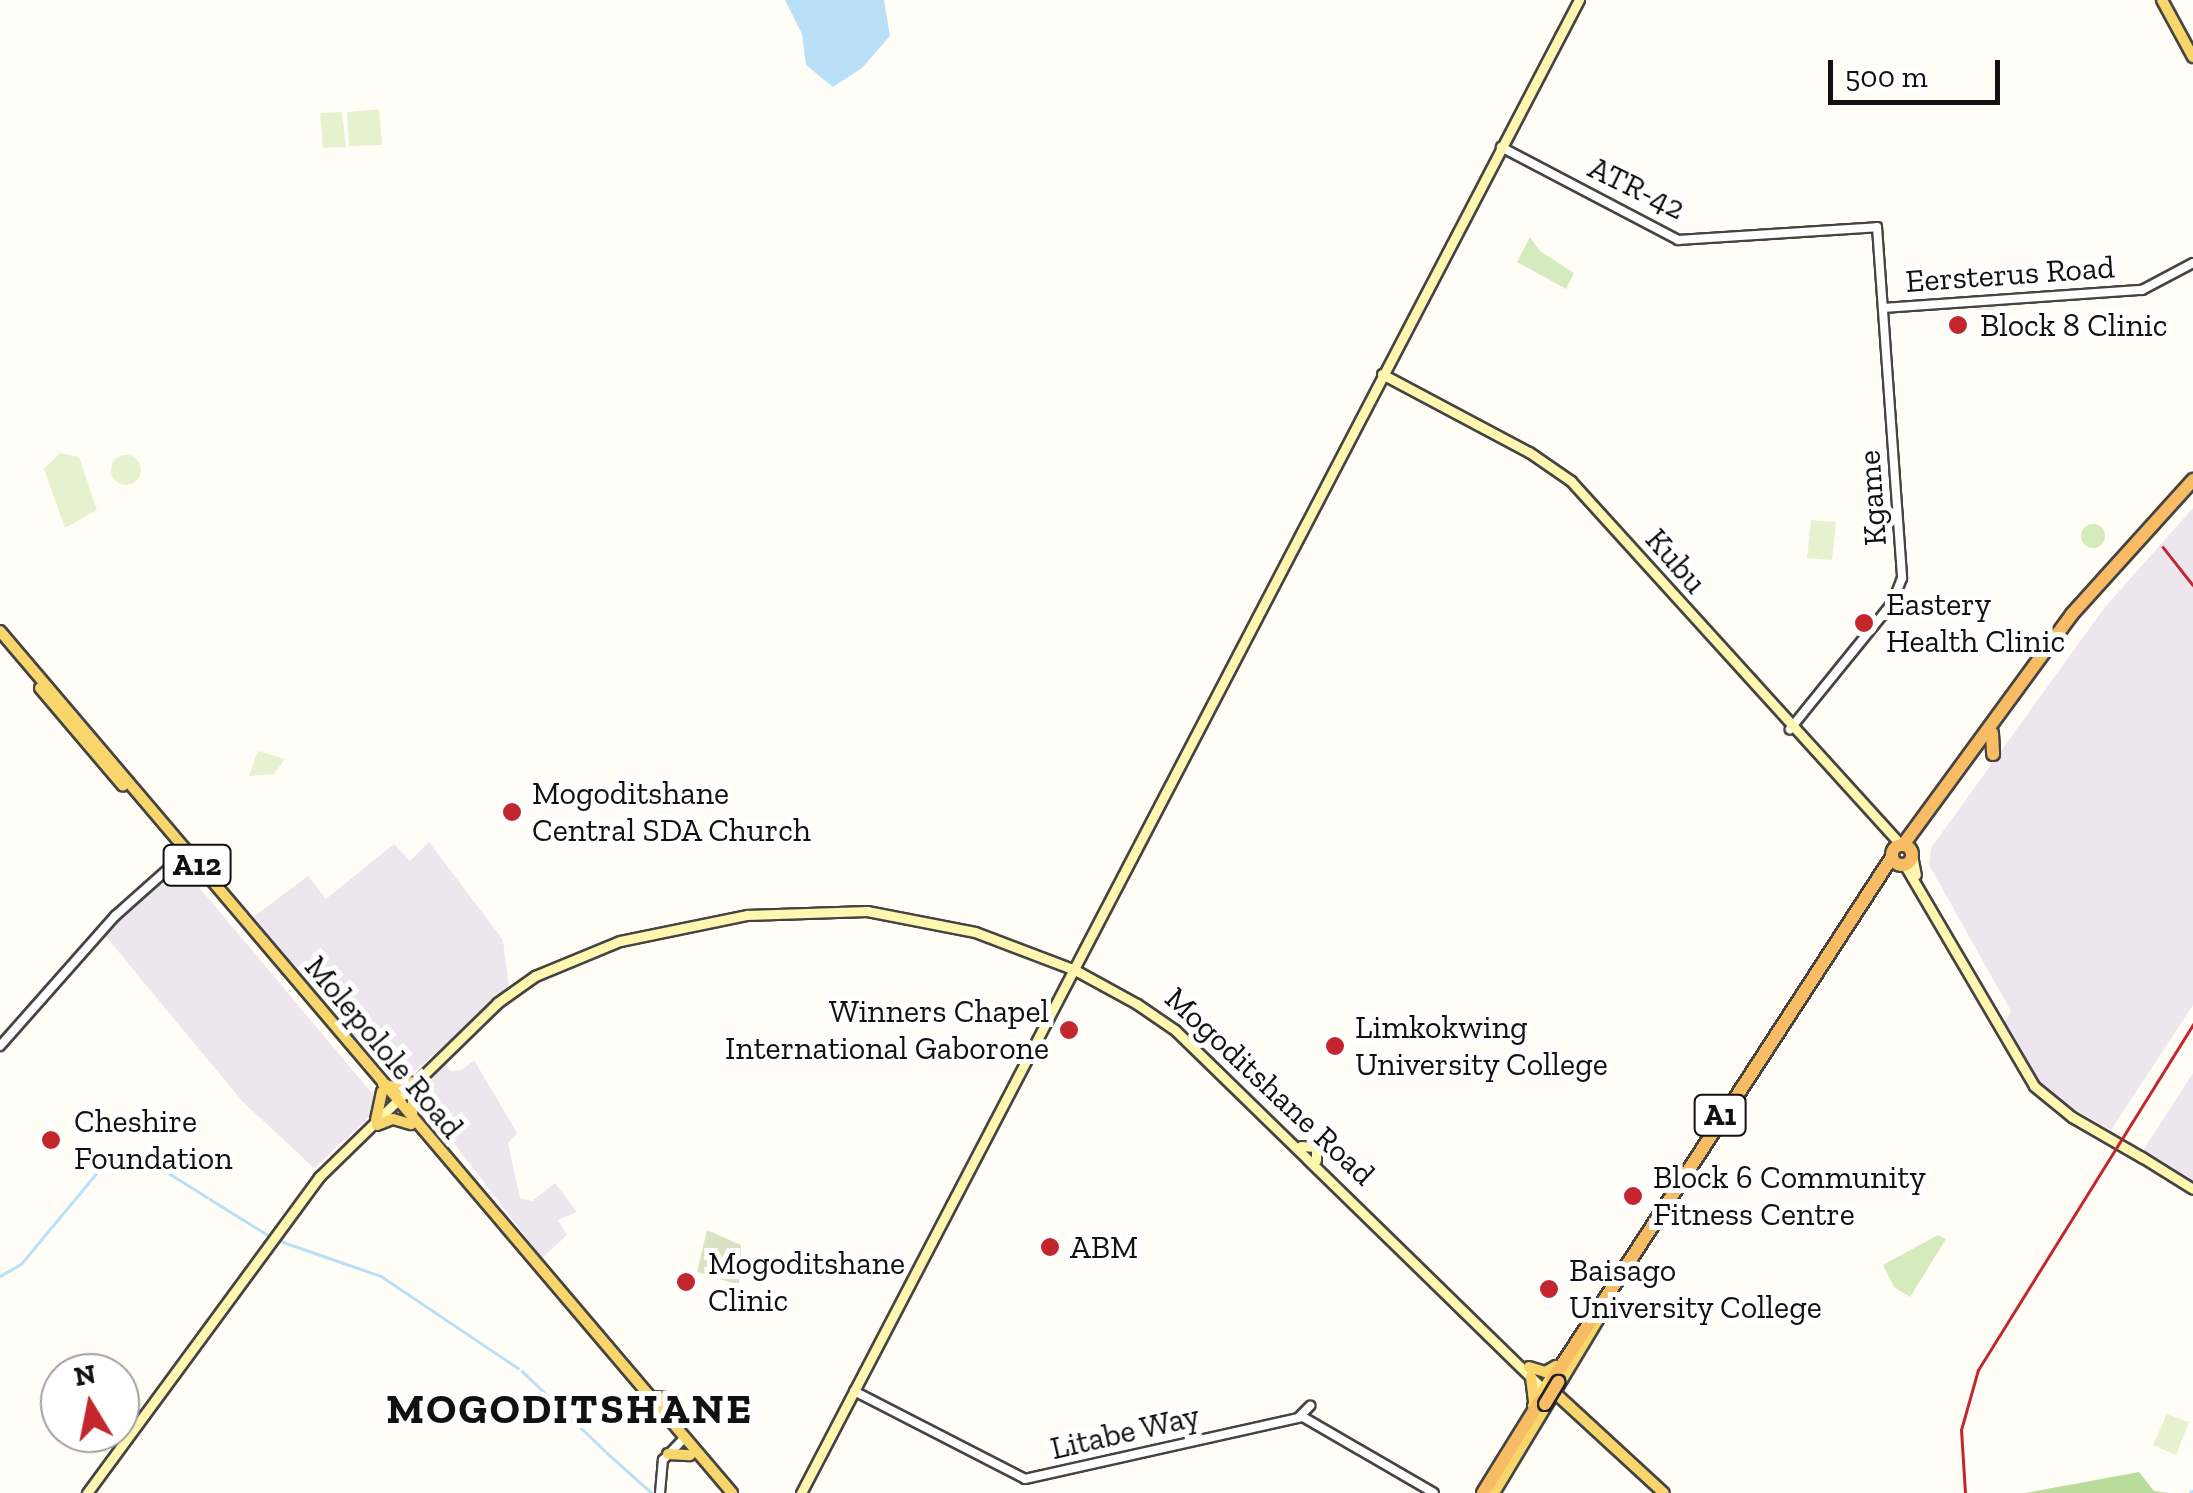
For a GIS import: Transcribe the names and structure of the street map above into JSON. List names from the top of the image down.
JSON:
{
  "streets": {
    "highway": ["A1"],
    "main road": [
      "Kubu",
      "A12",
      "Molepolole Road",
      "Mogoditshane Road"
    ],
    "street": [
      "ATR-42",
      "Eersterus Road",
      "Kgame",
      "Litabe Way"
    ]
  },
  "crossings": [
    ["ATR-42", "Kgame"],
    ["Eersterus Road", "Kgame"],
    ["Kgame", "Kubu"],
    ["Kubu", "A1"],
    ["Mogoditshane Road", "A1"]
  ],
  "districts": ["MOGODITSHANE"],
  "places": [
    "Block 8 Clinic",
    "Eastery Health Clinic",
    "Mogoditshane Central SDA Church",
    "Winners Chapel International Gaborone",
    "Limkokwing University College",
    "Cheshire Foundation",
    "Block 6 Community Fitness Centre",
    "ABM",
    "Mogoditshane Clinic",
    "Baisago University College"
  ],
  "scale_bar": "500 m",
  "north": "top"
}
